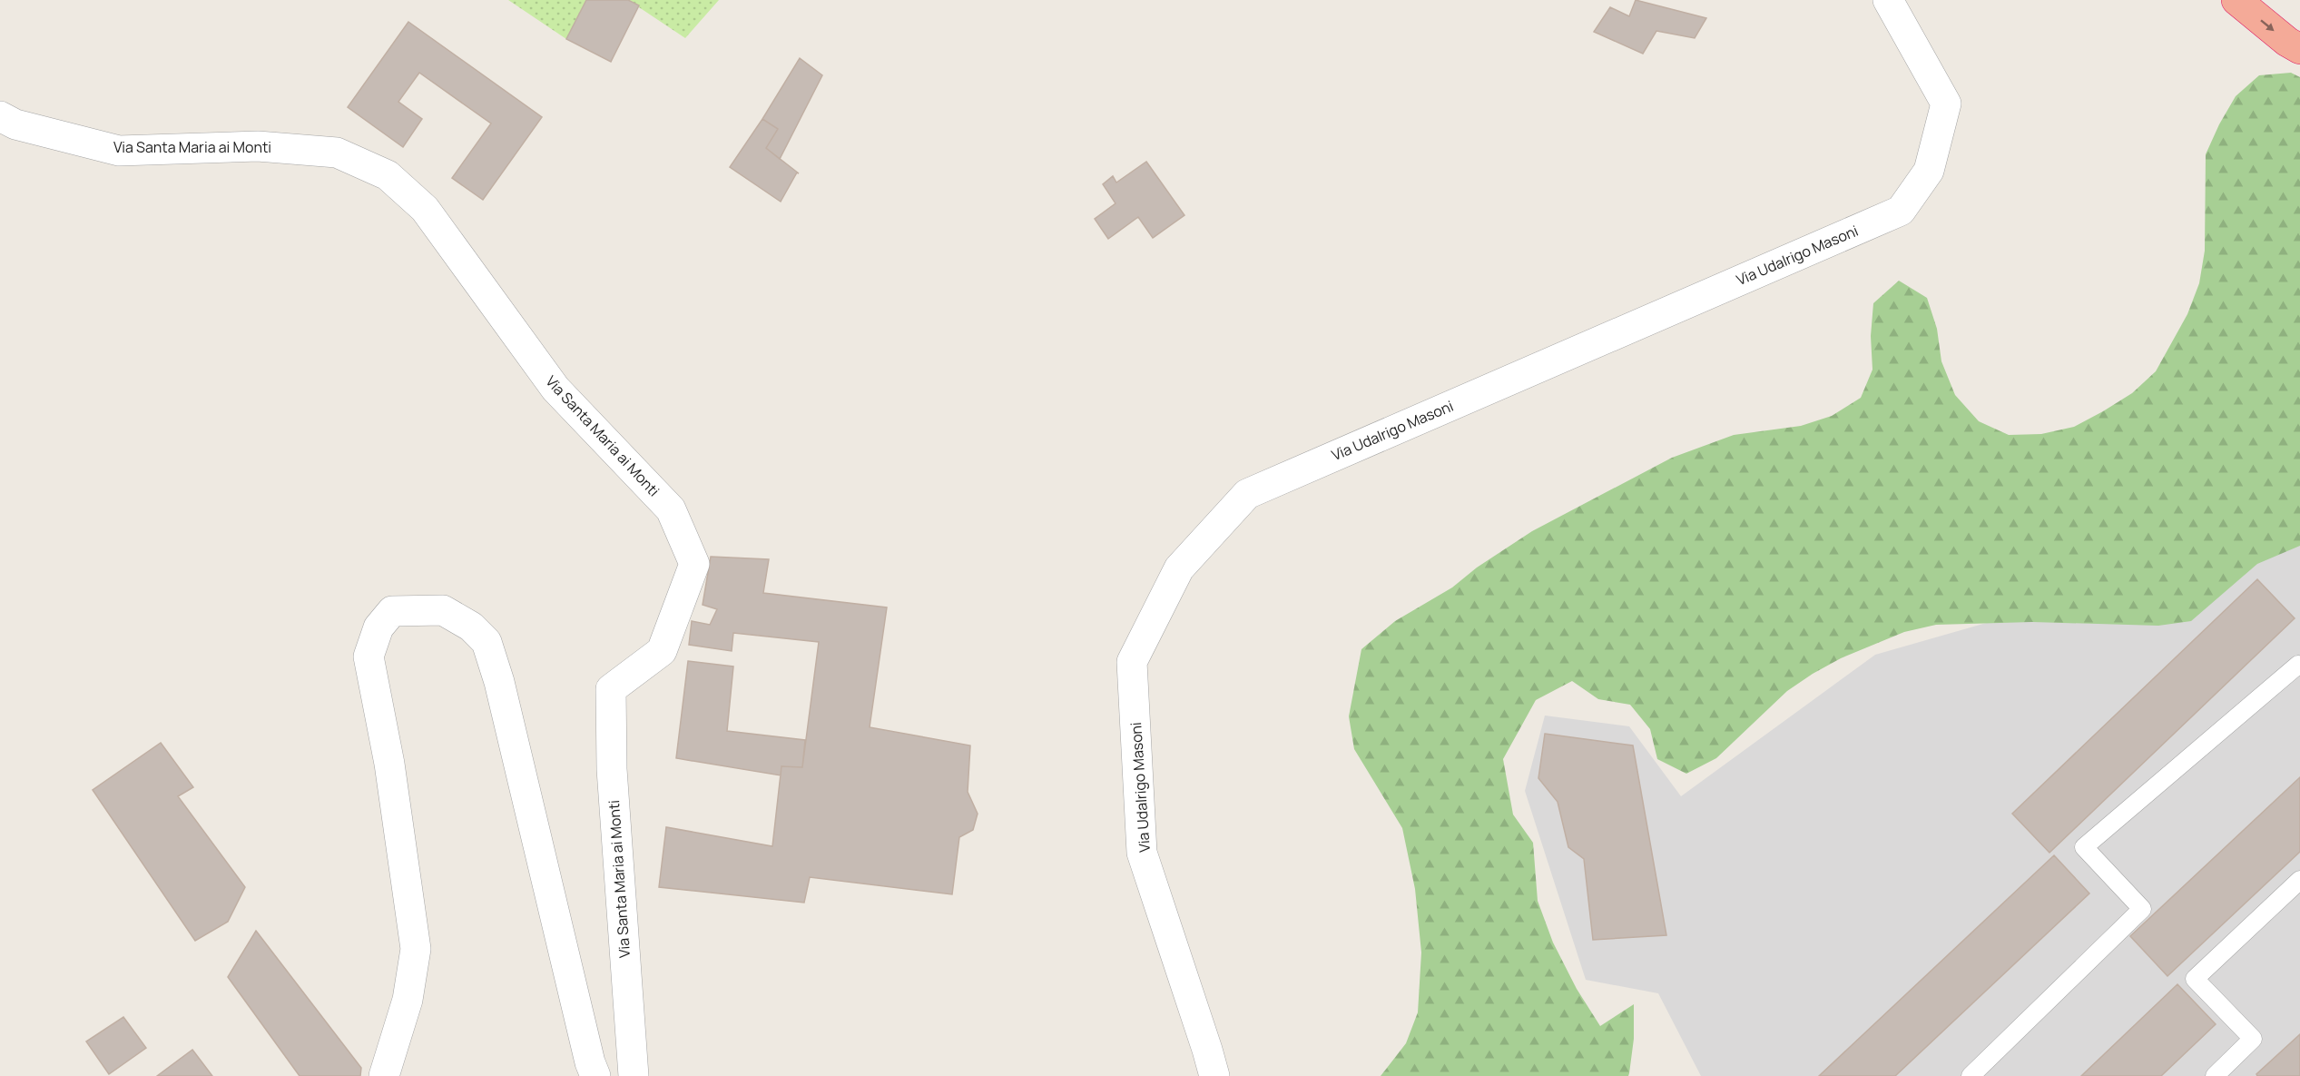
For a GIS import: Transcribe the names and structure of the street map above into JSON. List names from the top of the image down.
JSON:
{
  "streets": {
    "street": ["Via Santa Maria ai Monti", "Via Udalrigo Masoni"]
  }
}
